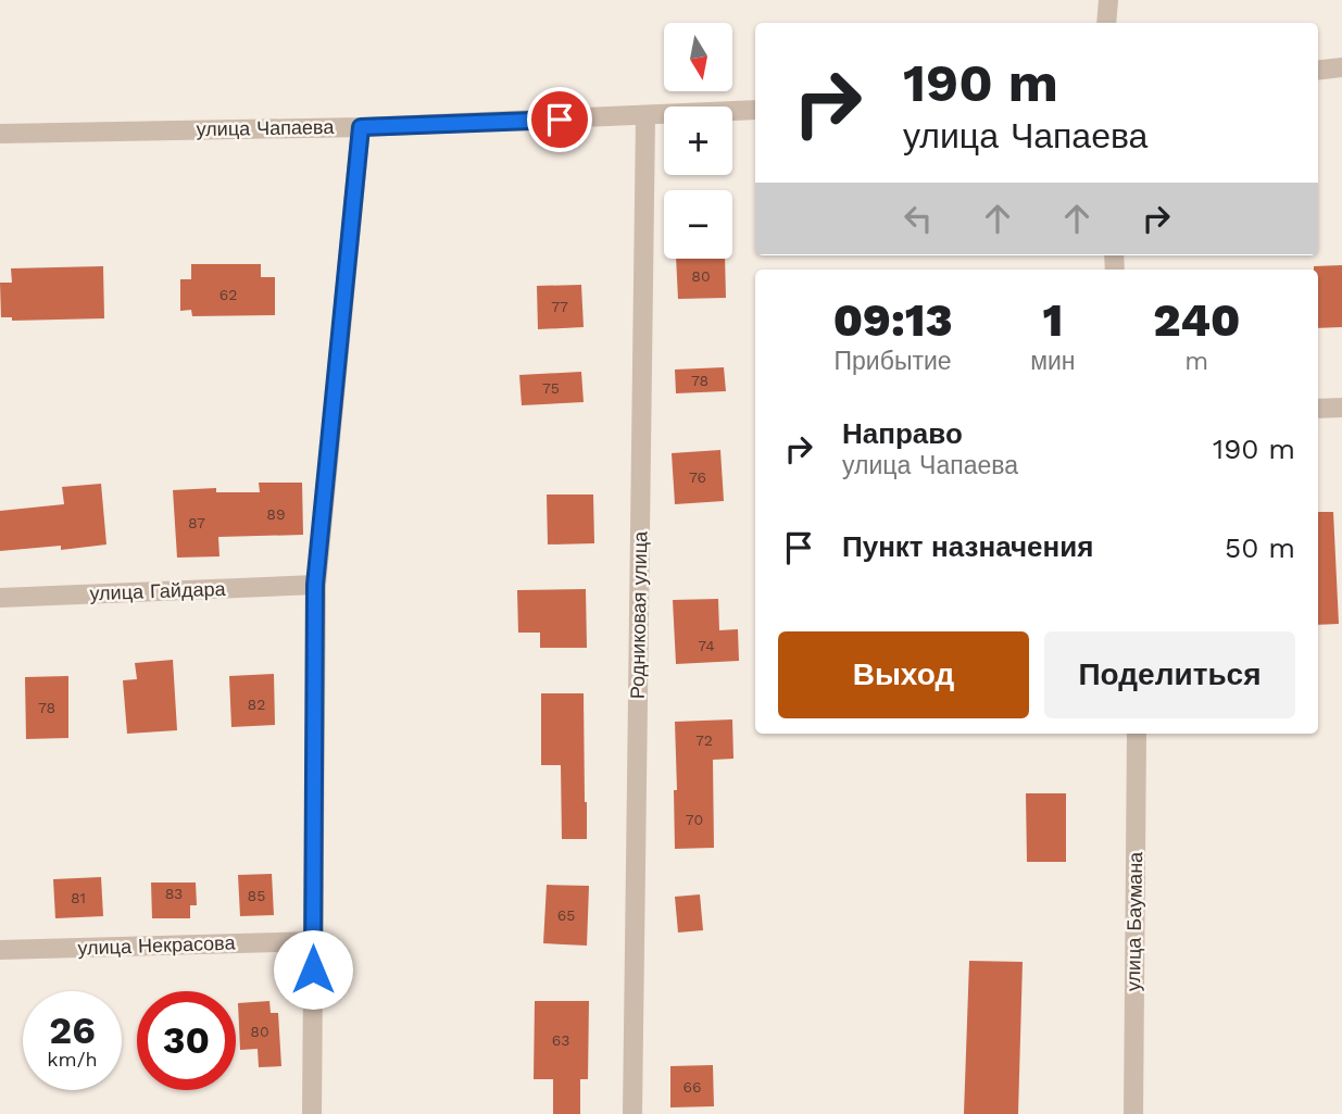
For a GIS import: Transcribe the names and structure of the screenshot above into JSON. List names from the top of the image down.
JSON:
{
  "streets": {
    "street": [
      "улица Чапаева",
      "улица Гайдара",
      "Родниковая улица",
      "улица Баумана",
      "улица Некрасова"
    ]
  },
  "crossings": [
    ["улица Чапаева", "Родниковая улица"]
  ],
  "house_numbers": [
    "80",
    "62",
    "77",
    "78",
    "75",
    "76",
    "89",
    "87",
    "74",
    "82",
    "78",
    "72",
    "70",
    "83",
    "85",
    "81",
    "65",
    "80",
    "63",
    "66"
  ],
  "north": "bottom",
  "page": {
    "map_buttons": ["+", "−"],
    "turn": ["190 m", "улица Чапаева"],
    "eta": [
      "09:13",
      "Прибытие",
      "1",
      "мин",
      "240",
      "m"
    ],
    "list": [
      {
        "name": "Направо",
        "note": "улица Чапаева",
        "value": "190 m"
      },
      {
        "name": "Пункт назначения",
        "value": "50 m"
      }
    ],
    "buttons": ["Выход", "Поделиться"],
    "speed": "26 km/h",
    "limit": "30"
  }
}
